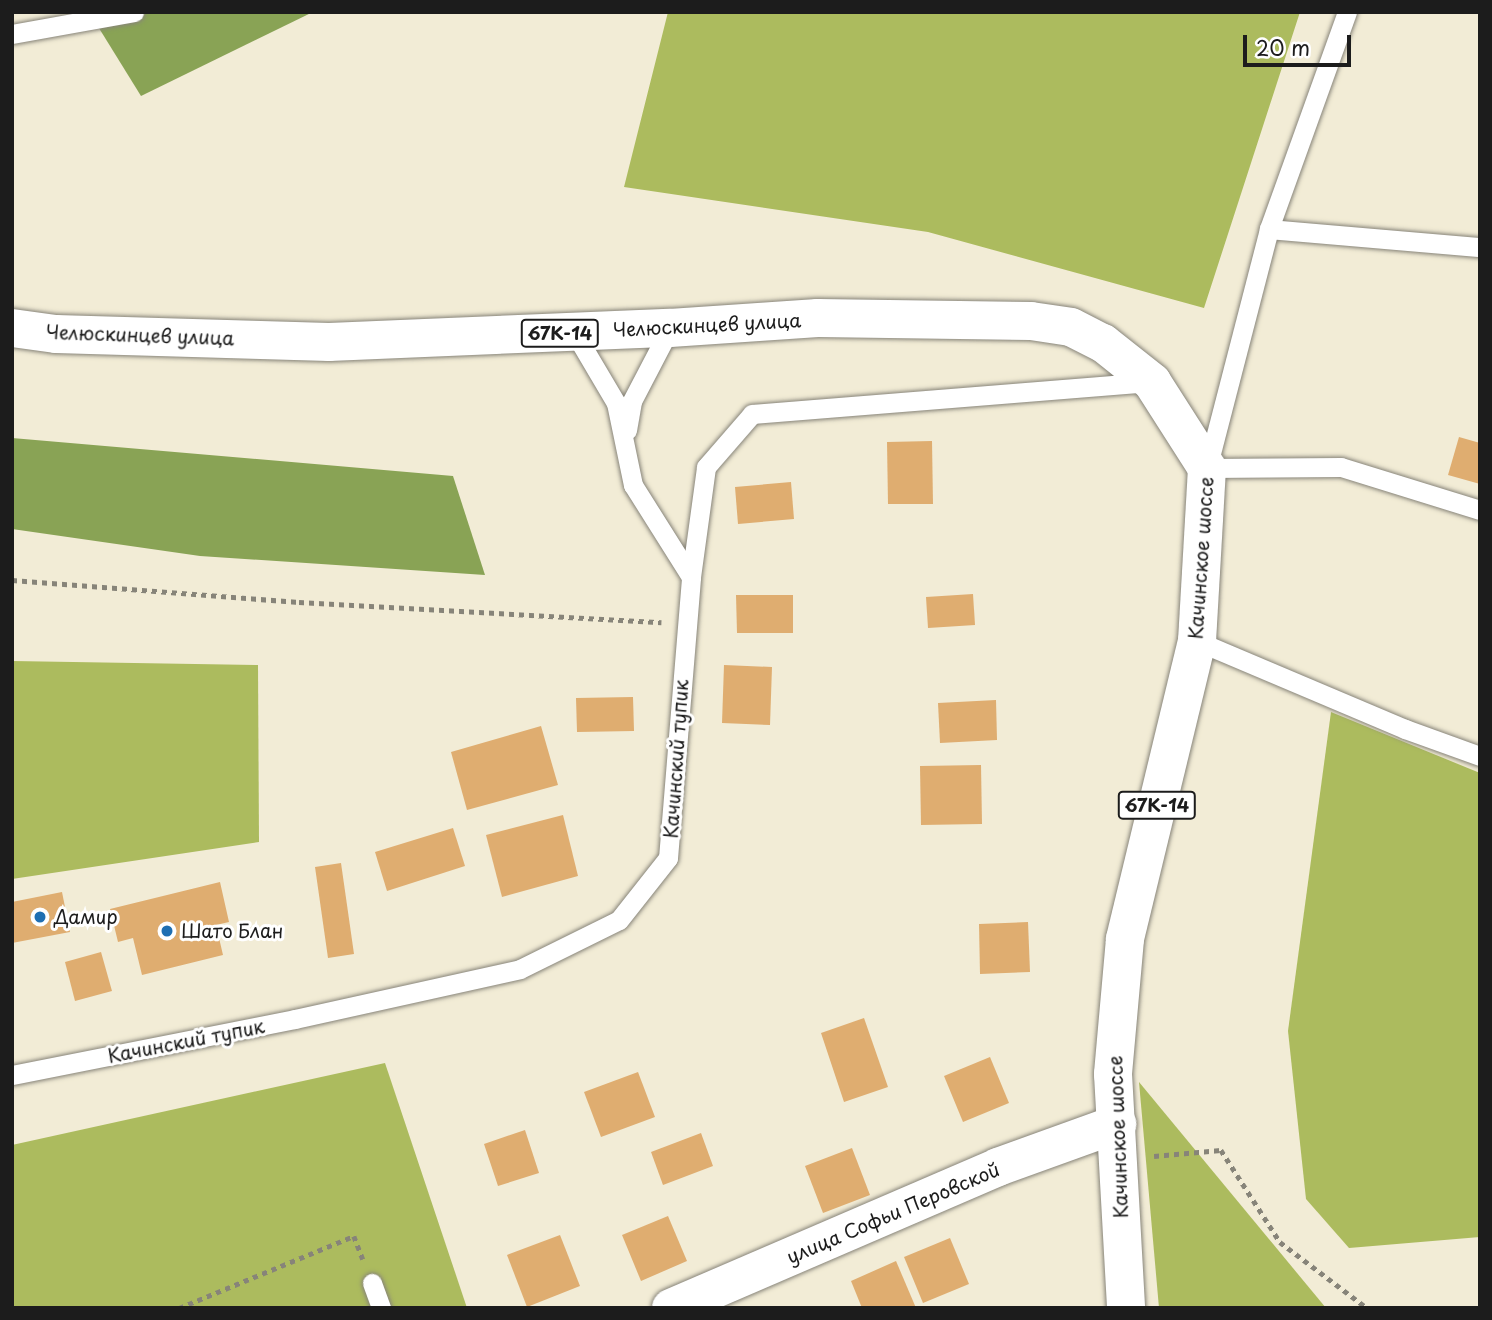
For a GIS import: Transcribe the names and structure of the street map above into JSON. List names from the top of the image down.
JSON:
{
  "streets": {
    "main road": [
      "Челюскинцев улица",
      "67К-14",
      "Качинское шоссе",
      "улица Софьи Перовской"
    ],
    "lane": ["Качинский тупик"]
  },
  "crossings": [
    ["Челюскинцев улица", "Качинское шоссе"],
    ["Качинское шоссе", "Качинский тупик"],
    ["Качинское шоссе", "улица Софьи Перовской"]
  ],
  "places": ["Дамир", "Шато Блан"],
  "scale_bar": "20 m"
}
